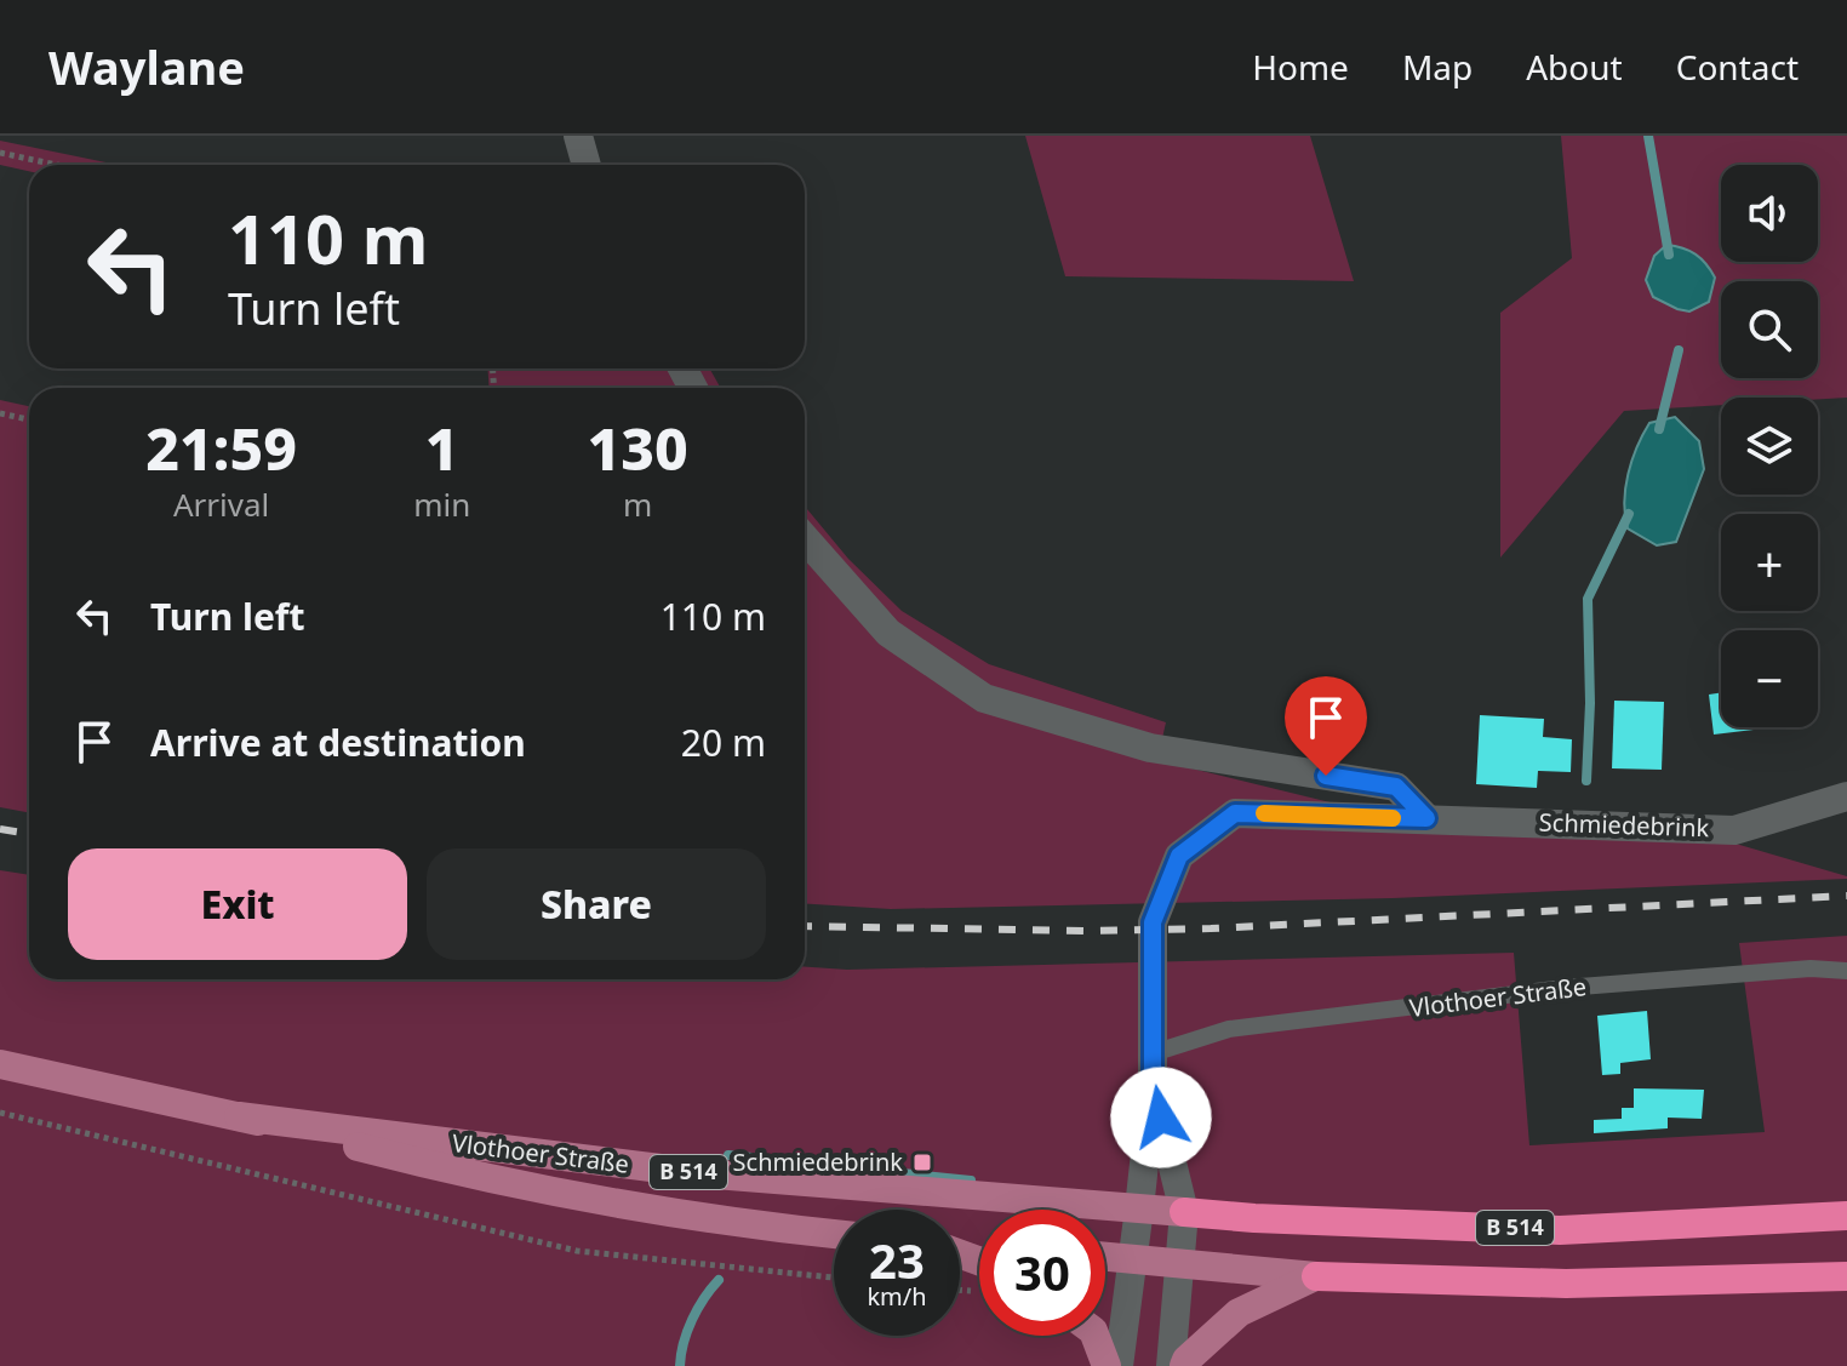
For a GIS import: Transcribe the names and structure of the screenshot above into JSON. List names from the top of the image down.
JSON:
{
  "streets": {
    "highway": ["B 514"],
    "main road": ["Vlothoer Straße"],
    "street": ["Schmiedebrink"]
  },
  "crossings": [
    ["Schmiedebrink", "Vlothoer Straße"],
    ["Schmiedebrink", "B 514"],
    ["Vlothoer Straße", "B 514"]
  ],
  "places": {
    "transit": ["Schmiedebrink"]
  },
  "page": {
    "header": "Waylane",
    "nav": [
      "Home",
      "Map",
      "About",
      "Contact"
    ],
    "map_buttons": ["+", "−"],
    "turn": ["110 m", "Turn left"],
    "eta": [
      "21:59",
      "Arrival",
      "1",
      "min",
      "130",
      "m"
    ],
    "list": [
      {
        "name": "Turn left",
        "value": "110 m"
      },
      {
        "name": "Arrive at destination",
        "value": "20 m"
      }
    ],
    "buttons": ["Exit", "Share"],
    "speed": "23 km/h",
    "limit": "30"
  }
}
